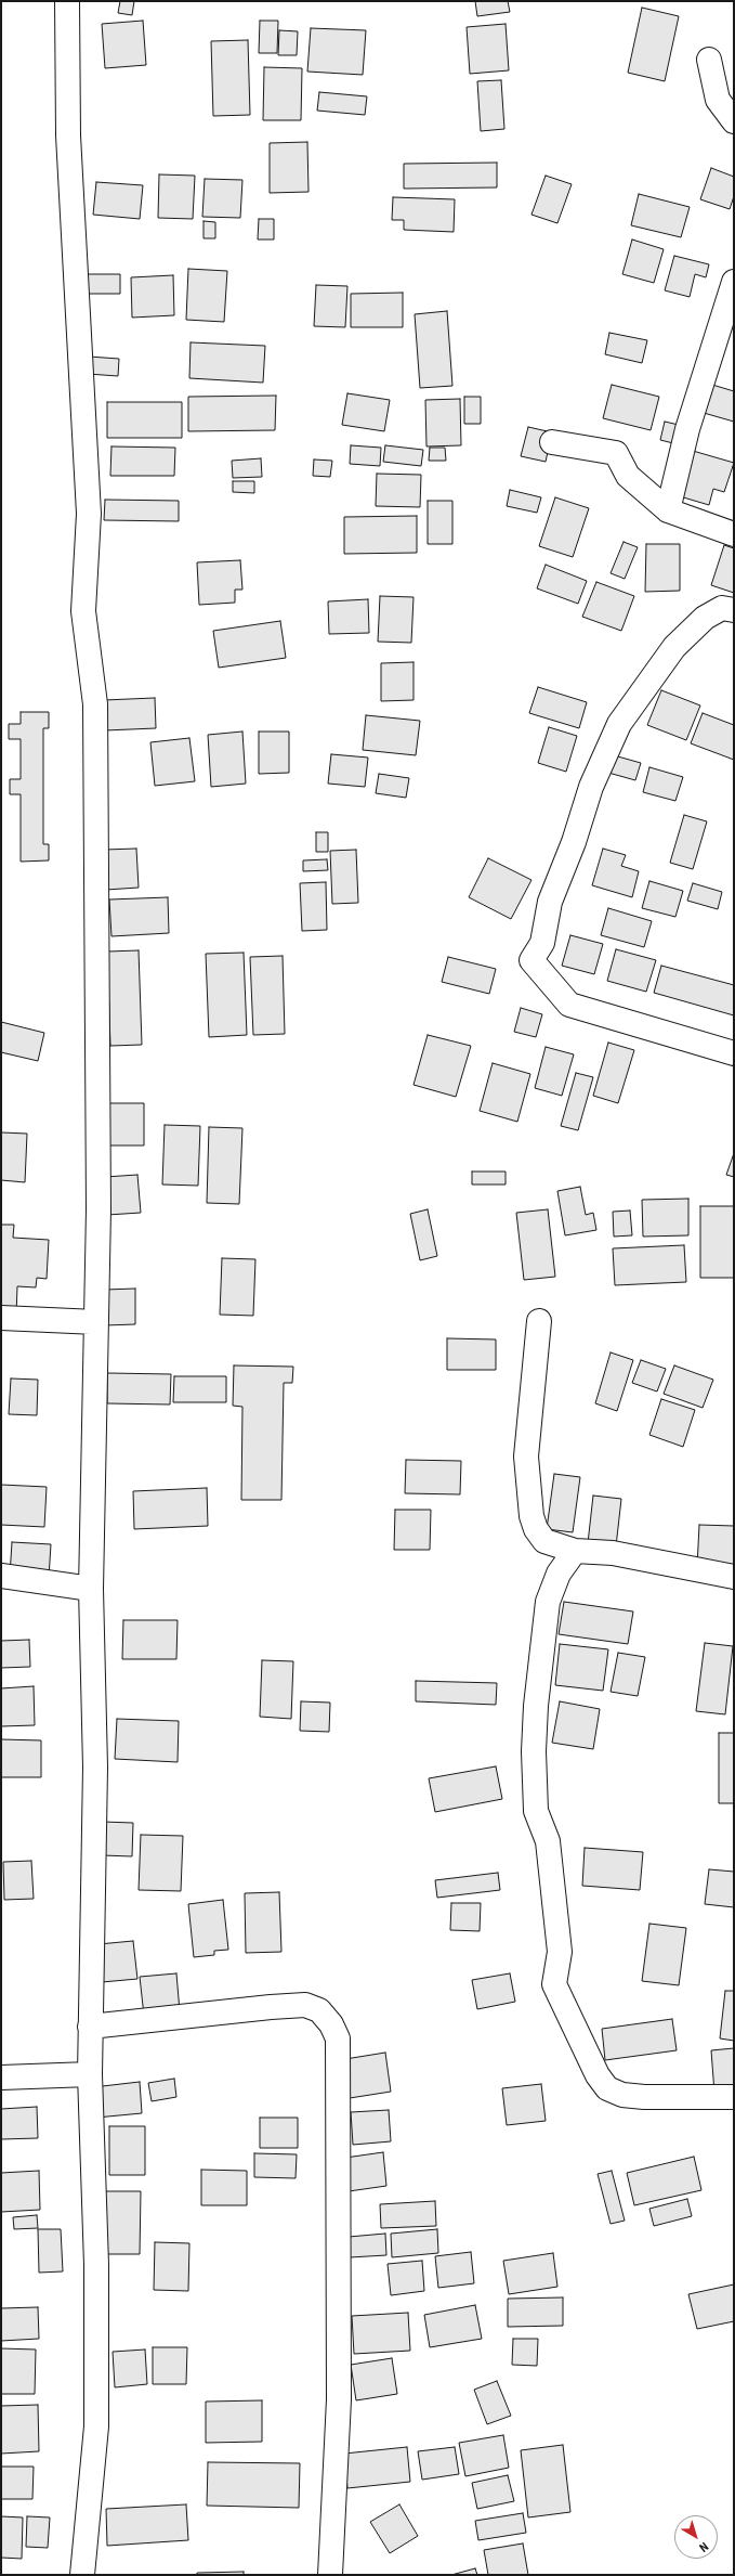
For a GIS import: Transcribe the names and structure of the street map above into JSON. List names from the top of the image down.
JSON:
{
  "north": "bottom right"
}
